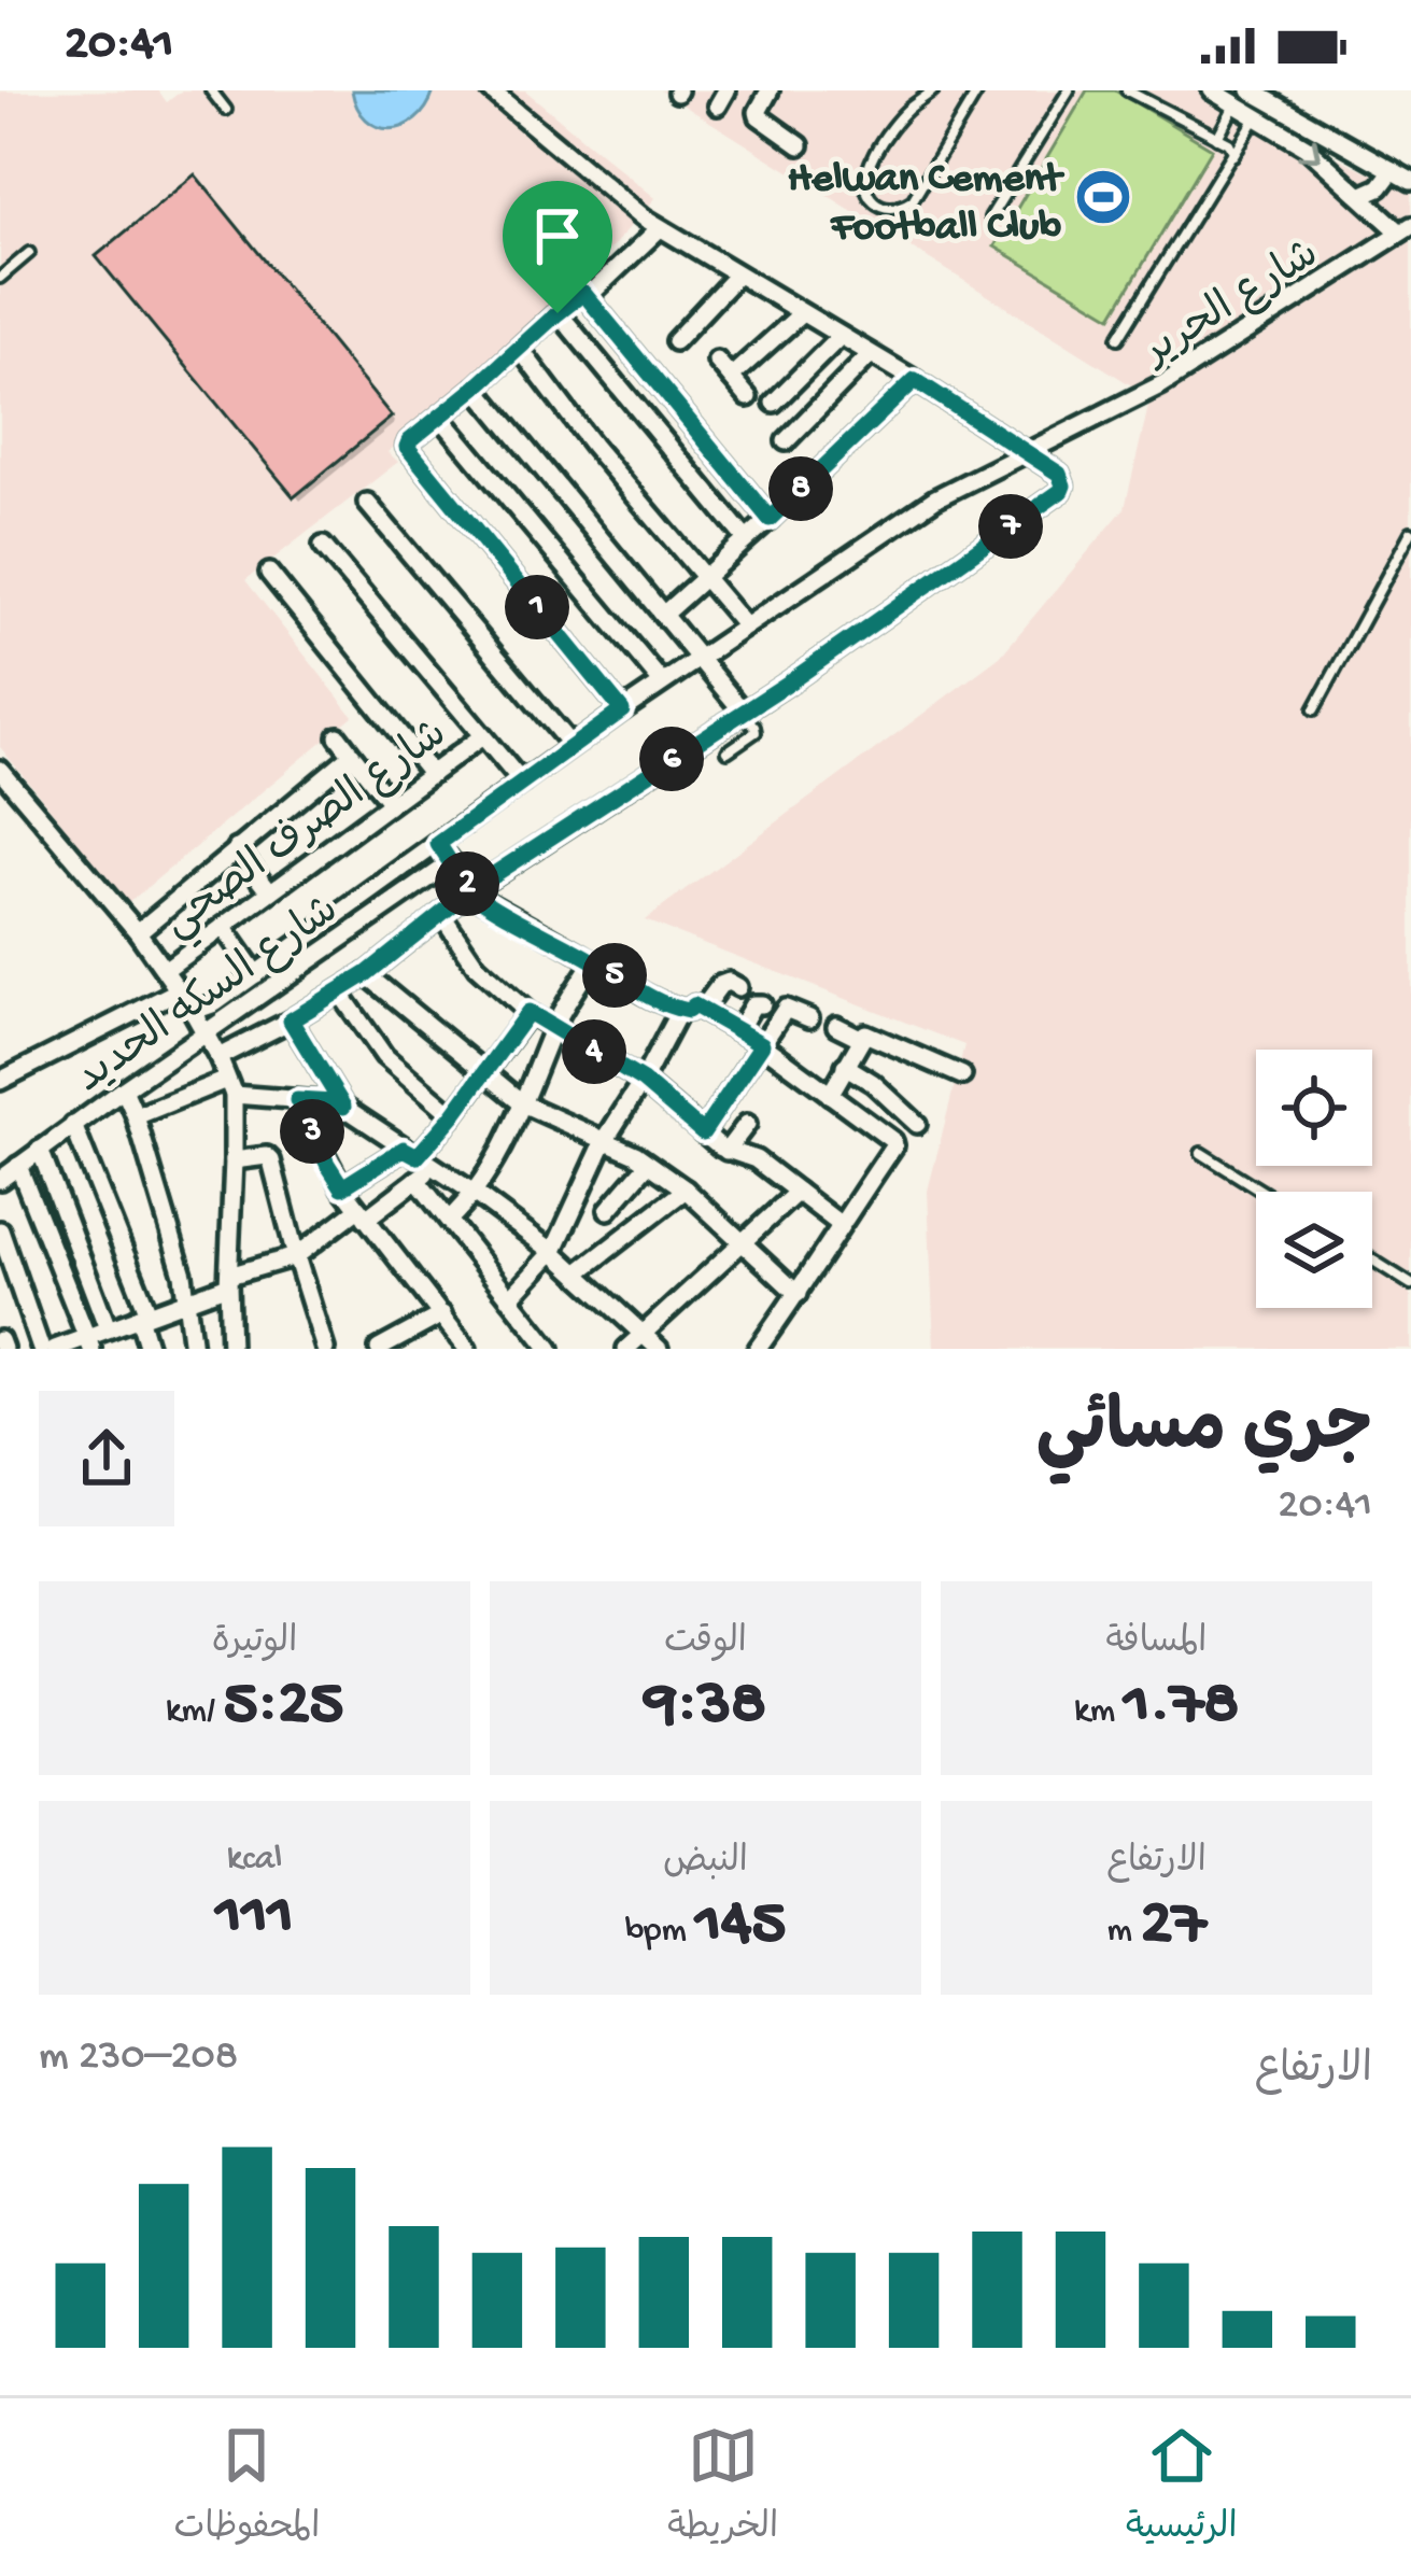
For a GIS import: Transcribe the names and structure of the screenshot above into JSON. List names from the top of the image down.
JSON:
{
  "streets": {
    "street": ["شارع الحرير", "شارع الصرف الصحي", "شارع السكه الحديد"]
  },
  "crossings": [
    ["شارع الحرير", "شارع السكه الحديد"]
  ],
  "places": {
    "sports": ["Helwan Cement Football Club"]
  },
  "page": {
    "status": "20:41",
    "pins": [
      "8",
      "7",
      "1",
      "6",
      "2",
      "5",
      "4",
      "3"
    ],
    "heading": ["جري مسائي", "20:41"],
    "stats": [
      ["المسافة", "1.78 km"],
      ["الوقت", "9:38"],
      ["الوتيرة", "5:25 /km"],
      ["الارتفاع", "27 m"],
      ["النبض", "145 bpm"],
      ["kcal", "111"]
    ],
    "chart": ["الارتفاع", "208–230 m"],
    "tabs": ["الرئيسية", "الخريطة", "المحفوظات"]
  }
}
